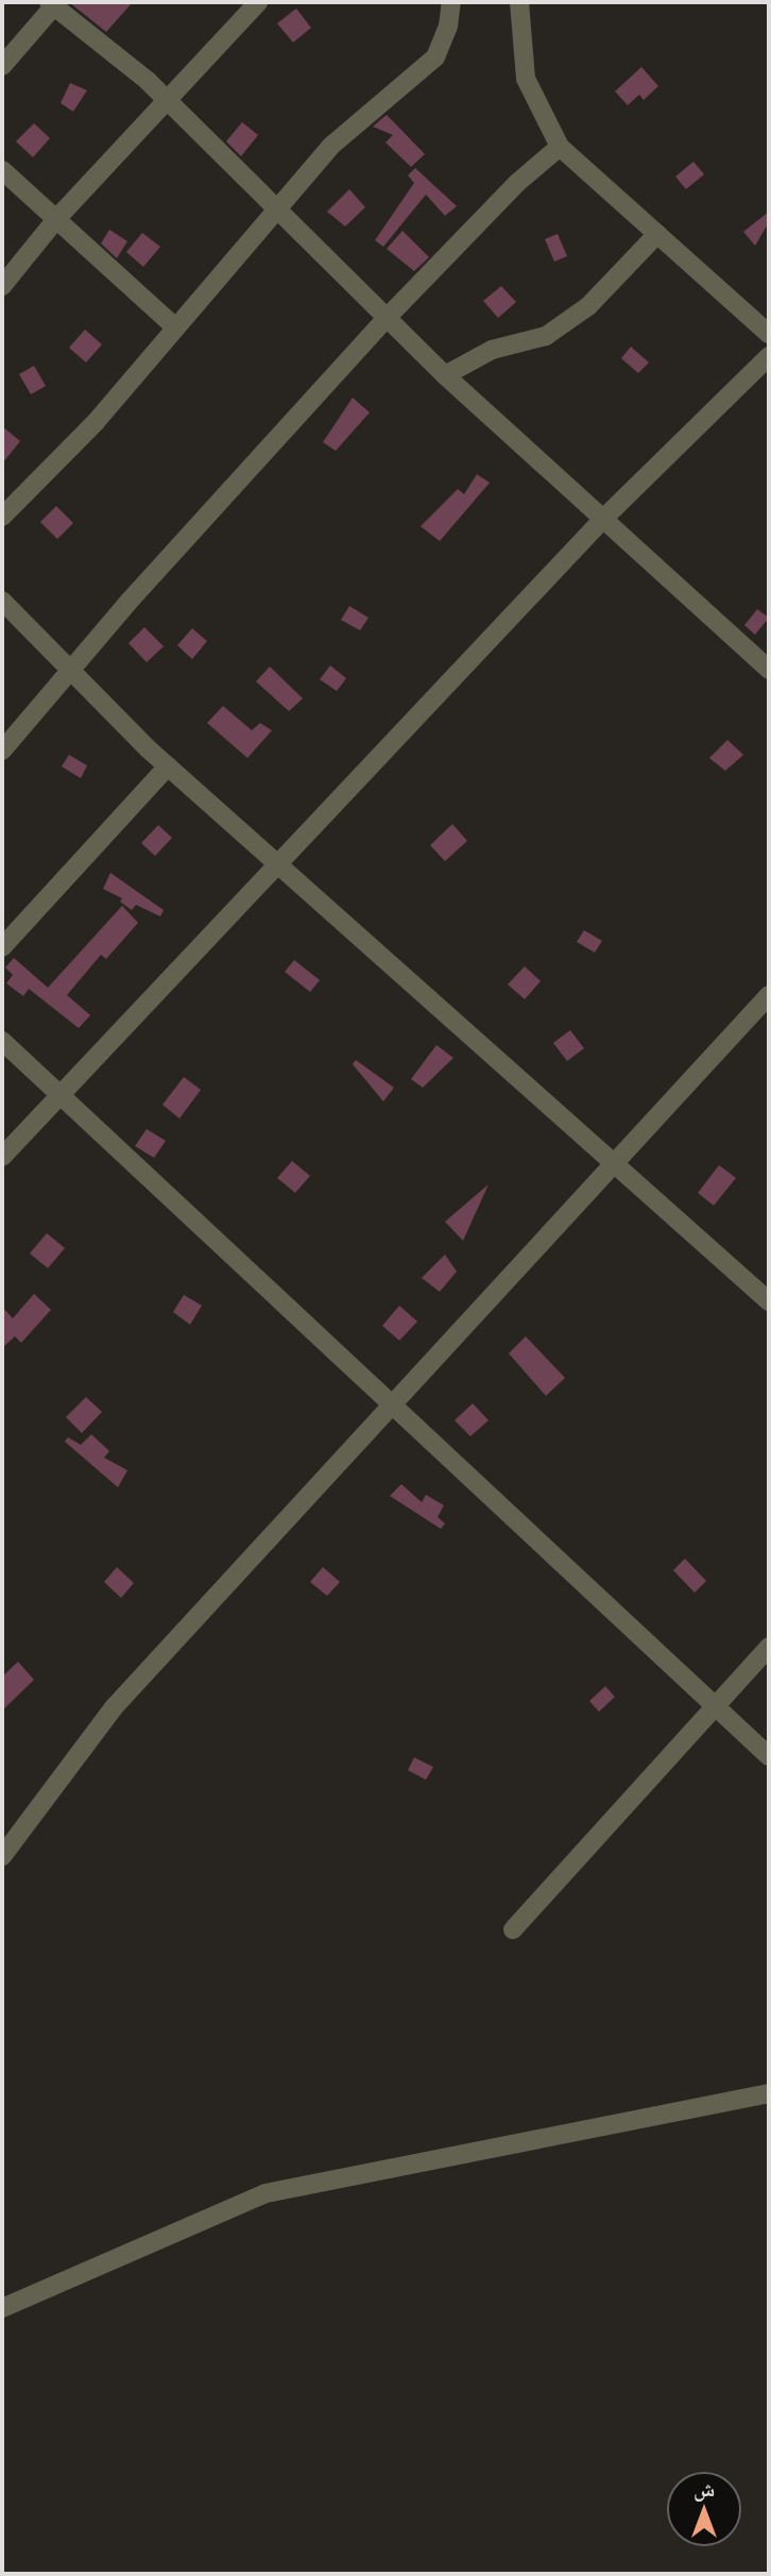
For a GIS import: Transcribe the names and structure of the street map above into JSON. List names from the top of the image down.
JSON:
{
  "north": "top"
}
